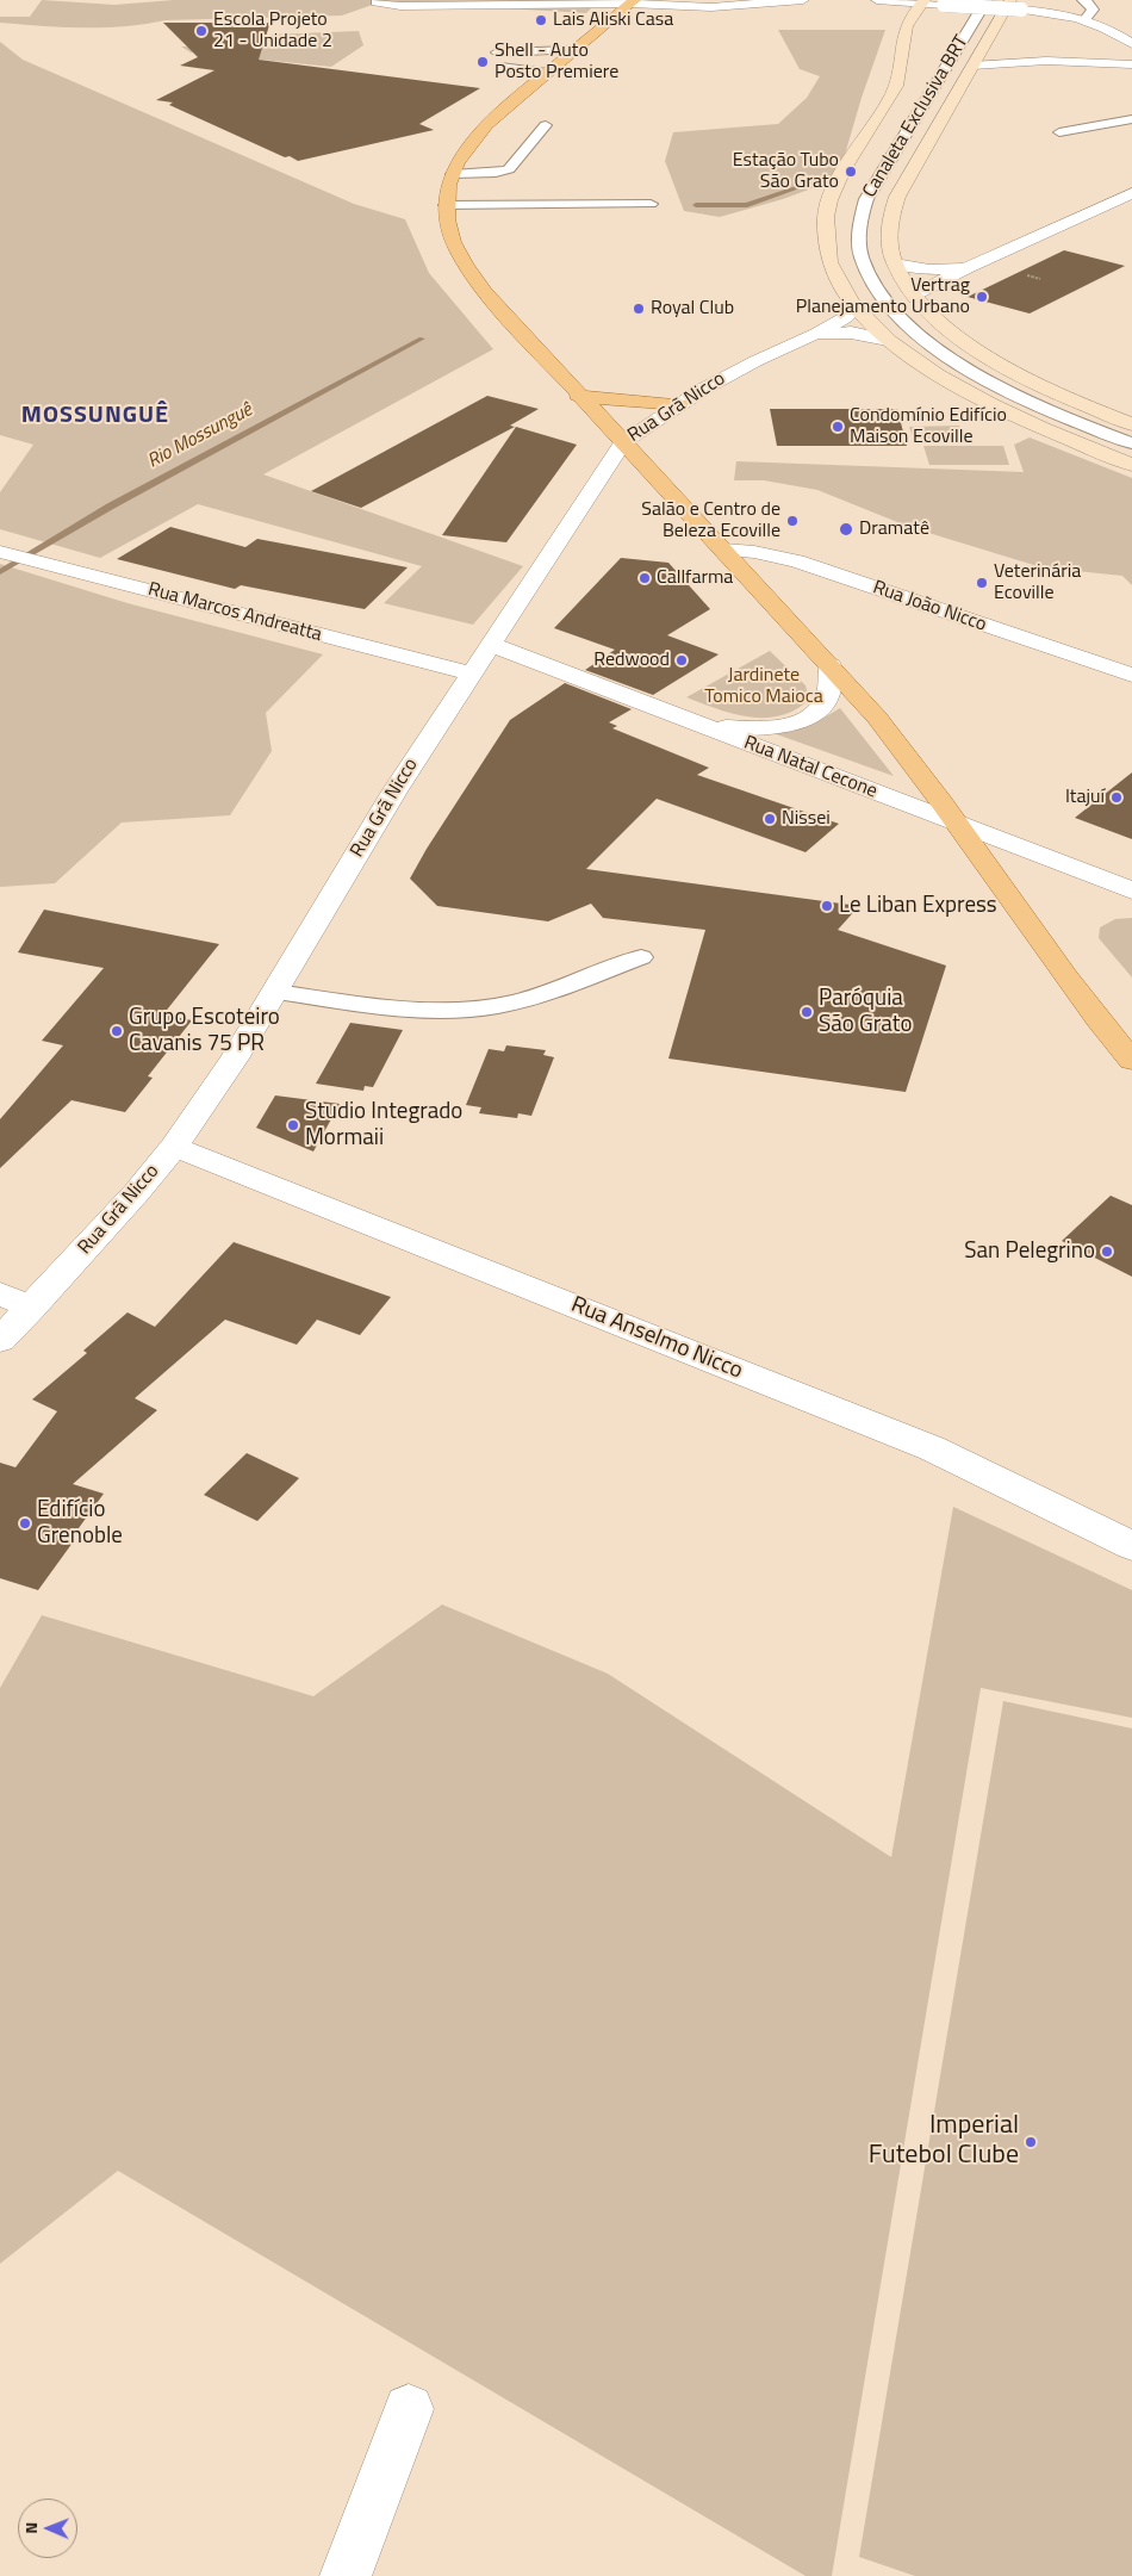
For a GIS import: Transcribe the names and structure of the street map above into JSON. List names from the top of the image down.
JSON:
{
  "streets": {
    "street": [
      "Rua Grã Nicco",
      "Rua João Nicco",
      "Rua Marcos Andreatta",
      "Rua Natal Cecone",
      "Rua Anselmo Nicco"
    ],
    "lane": ["Canaleta Exclusiva BRT"]
  },
  "crossings": [
    ["Rua Grã Nicco", "Rua Marcos Andreatta"],
    ["Rua Grã Nicco", "Rua Natal Cecone"],
    ["Rua Grã Nicco", "Rua Anselmo Nicco"]
  ],
  "districts": ["MOSSUNGUÊ"],
  "water": ["Rio Mossunguê"],
  "parks": ["Jardinete Tomico Maioca"],
  "places": [
    "Lais Aliski Casa",
    "Escola Projeto 21 - Unidade 2",
    "Shell - Auto Posto Premiere",
    "Estação Tubo São Grato",
    "Vertrag Planejamento Urbano",
    "Royal Club",
    "Condomínio Edifício Maison Ecoville",
    "Salão e Centro de Beleza Ecoville",
    "Dramatê",
    "Callfarma",
    "Veterinária Ecoville",
    "Redwood",
    "Itajuí",
    "Nissei",
    "Le Liban Express",
    "Paróquia São Grato",
    "Grupo Escoteiro Cavanis 75 PR",
    "Studio Integrado Mormaii",
    "San Pelegrino",
    "Edifício Grenoble",
    "Imperial Futebol Clube"
  ],
  "north": "left"
}
